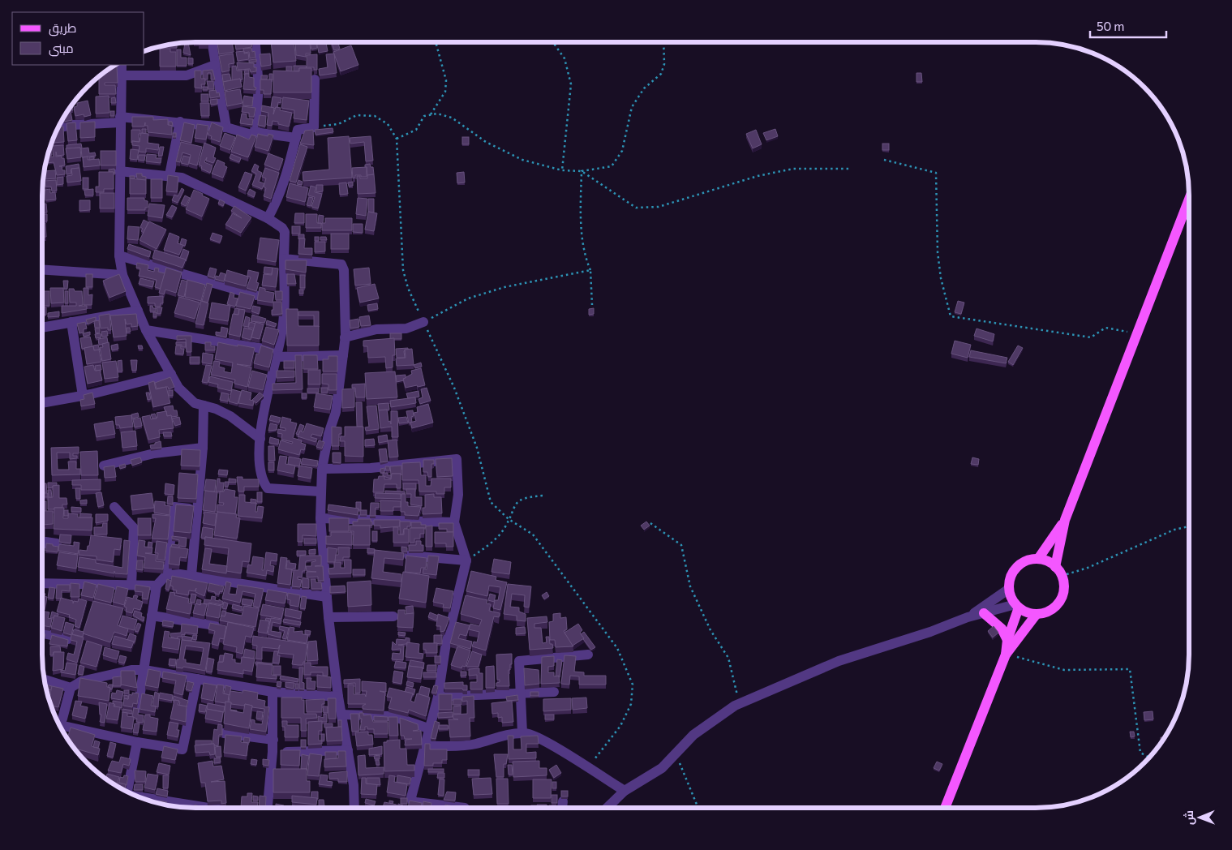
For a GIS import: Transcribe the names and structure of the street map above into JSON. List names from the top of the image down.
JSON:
{
  "legend": ["طريق", "مبنى"],
  "scale_bar": "50 m",
  "north": "left"
}
